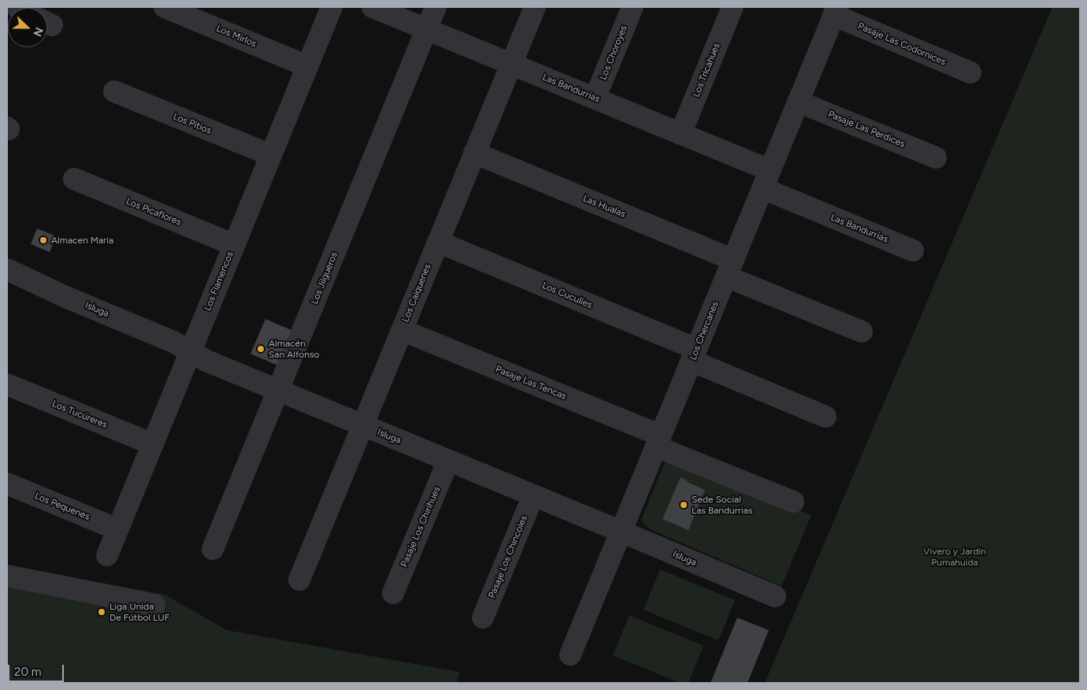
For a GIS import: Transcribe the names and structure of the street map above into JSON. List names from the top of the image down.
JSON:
{
  "streets": {
    "street": [
      "Los Mirlos",
      "Pasaje Las Codornices",
      "Los Choroyes",
      "Los Tricahues",
      "Las Bandurrias",
      "Los Pitios",
      "Pasaje Las Perdices",
      "Las Hualas",
      "Los Picaflores",
      "Los Jilgueros",
      "Los Flamencos",
      "Los Caiquenes",
      "Los Cuculíes",
      "Isluga",
      "Los Chercanes",
      "Pasaje Las Tencas",
      "Los Tucúreres",
      "Los Pequenes",
      "Pasaje Los Chirihues",
      "Pasaje Los Chincoles"
    ]
  },
  "crossings": [
    ["Los Mirlos", "Los Flamencos"],
    ["Pasaje Las Codornices", "Los Chercanes"],
    ["Los Choroyes", "Las Bandurrias"],
    ["Los Tricahues", "Las Bandurrias"],
    ["Las Bandurrias", "Los Jilgueros"],
    ["Las Bandurrias", "Los Caiquenes"],
    ["Las Bandurrias", "Los Chercanes"],
    ["Los Pitios", "Los Flamencos"],
    ["Pasaje Las Perdices", "Los Chercanes"],
    ["Las Hualas", "Los Caiquenes"],
    ["Las Hualas", "Los Chercanes"],
    ["Los Picaflores", "Los Flamencos"],
    ["Los Jilgueros", "Isluga"],
    ["Los Flamencos", "Isluga"],
    ["Los Flamencos", "Los Tucúreres"],
    ["Los Flamencos", "Los Pequenes"],
    ["Los Caiquenes", "Los Cuculíes"],
    ["Los Caiquenes", "Isluga"],
    ["Los Caiquenes", "Pasaje Las Tencas"],
    ["Los Cuculíes", "Los Chercanes"],
    ["Isluga", "Los Chercanes"],
    ["Isluga", "Pasaje Los Chirihues"],
    ["Isluga", "Pasaje Los Chincoles"],
    ["Los Chercanes", "Pasaje Las Tencas"]
  ],
  "parks": ["Vivero y Jardín Pumahuida"],
  "places": [
    "Almacen Maria",
    "Almacén San Alfonso",
    "Sede Social Las Bandurrias",
    "Liga Unida De Fútbol LUF"
  ],
  "scale_bar": "20 m",
  "north": "right"
}
